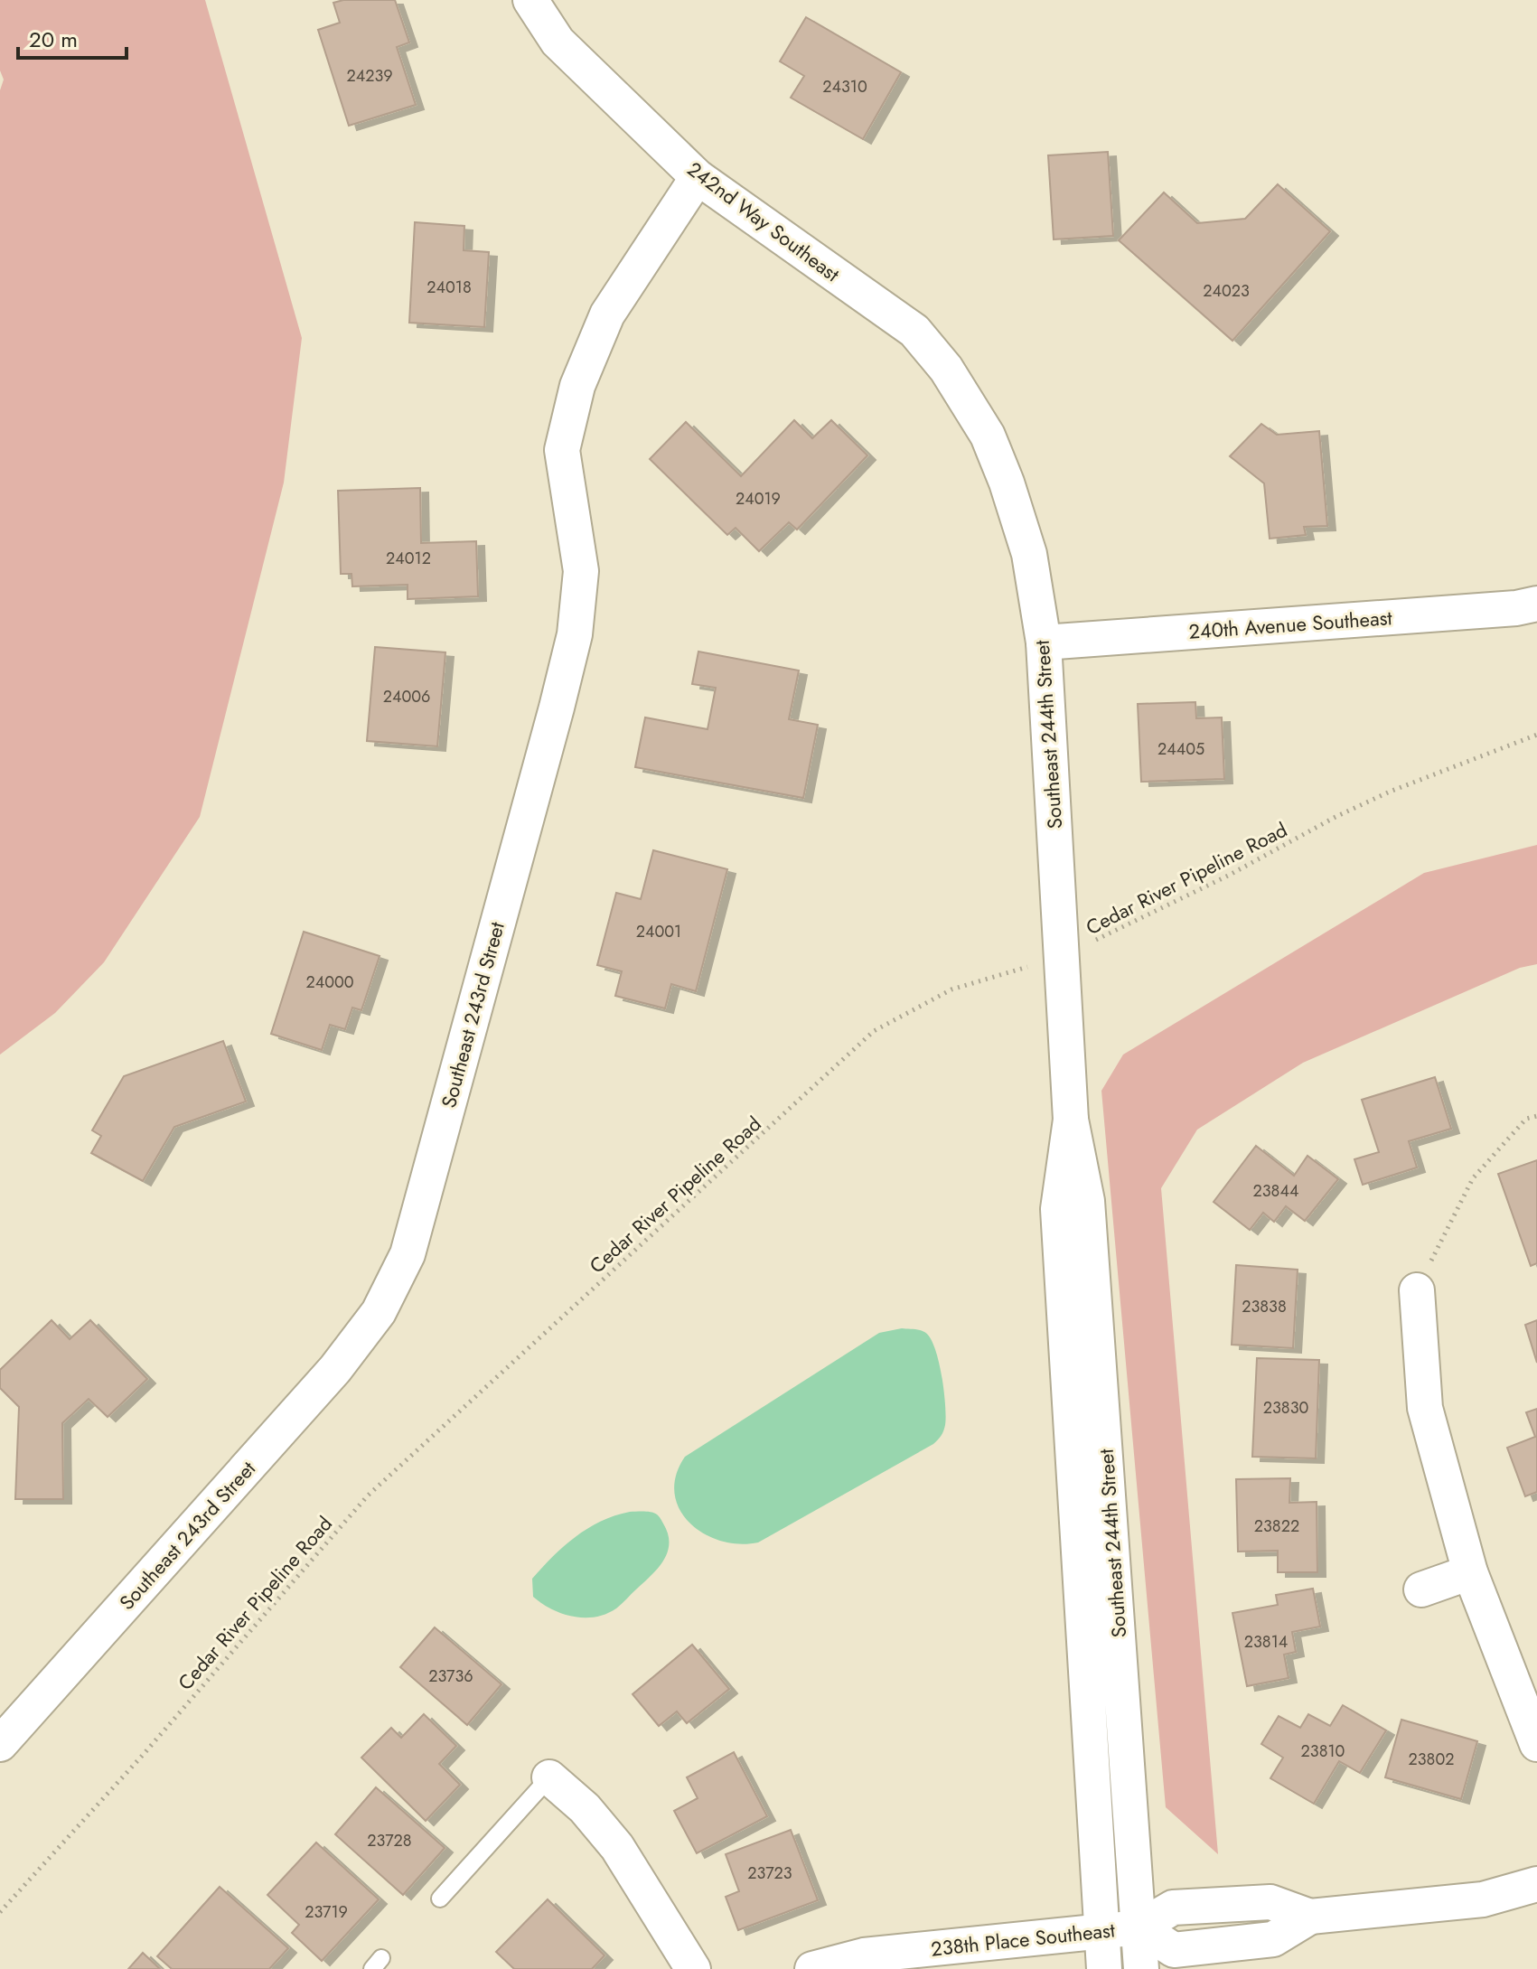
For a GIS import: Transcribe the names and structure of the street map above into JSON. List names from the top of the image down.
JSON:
{
  "streets": {
    "street": [
      "242nd Way Southeast",
      "240th Avenue Southeast",
      "Southeast 244th Street",
      "Southeast 243rd Street",
      "238th Place Southeast"
    ],
    "path": ["Cedar River Pipeline Road"]
  },
  "crossings": [
    ["242nd Way Southeast", "Southeast 244th Street"],
    ["242nd Way Southeast", "Southeast 243rd Street"],
    ["240th Avenue Southeast", "Southeast 244th Street"],
    ["Southeast 244th Street", "Cedar River Pipeline Road"],
    ["Southeast 244th Street", "238th Place Southeast"]
  ],
  "house_numbers": [
    "24239",
    "24310",
    "24018",
    "24023",
    "24019",
    "24012",
    "24006",
    "24405",
    "24001",
    "24000",
    "23844",
    "23838",
    "23830",
    "23822",
    "23814",
    "23736",
    "23810",
    "23802",
    "23728",
    "23723",
    "23719"
  ],
  "scale_bar": "20 m"
}
